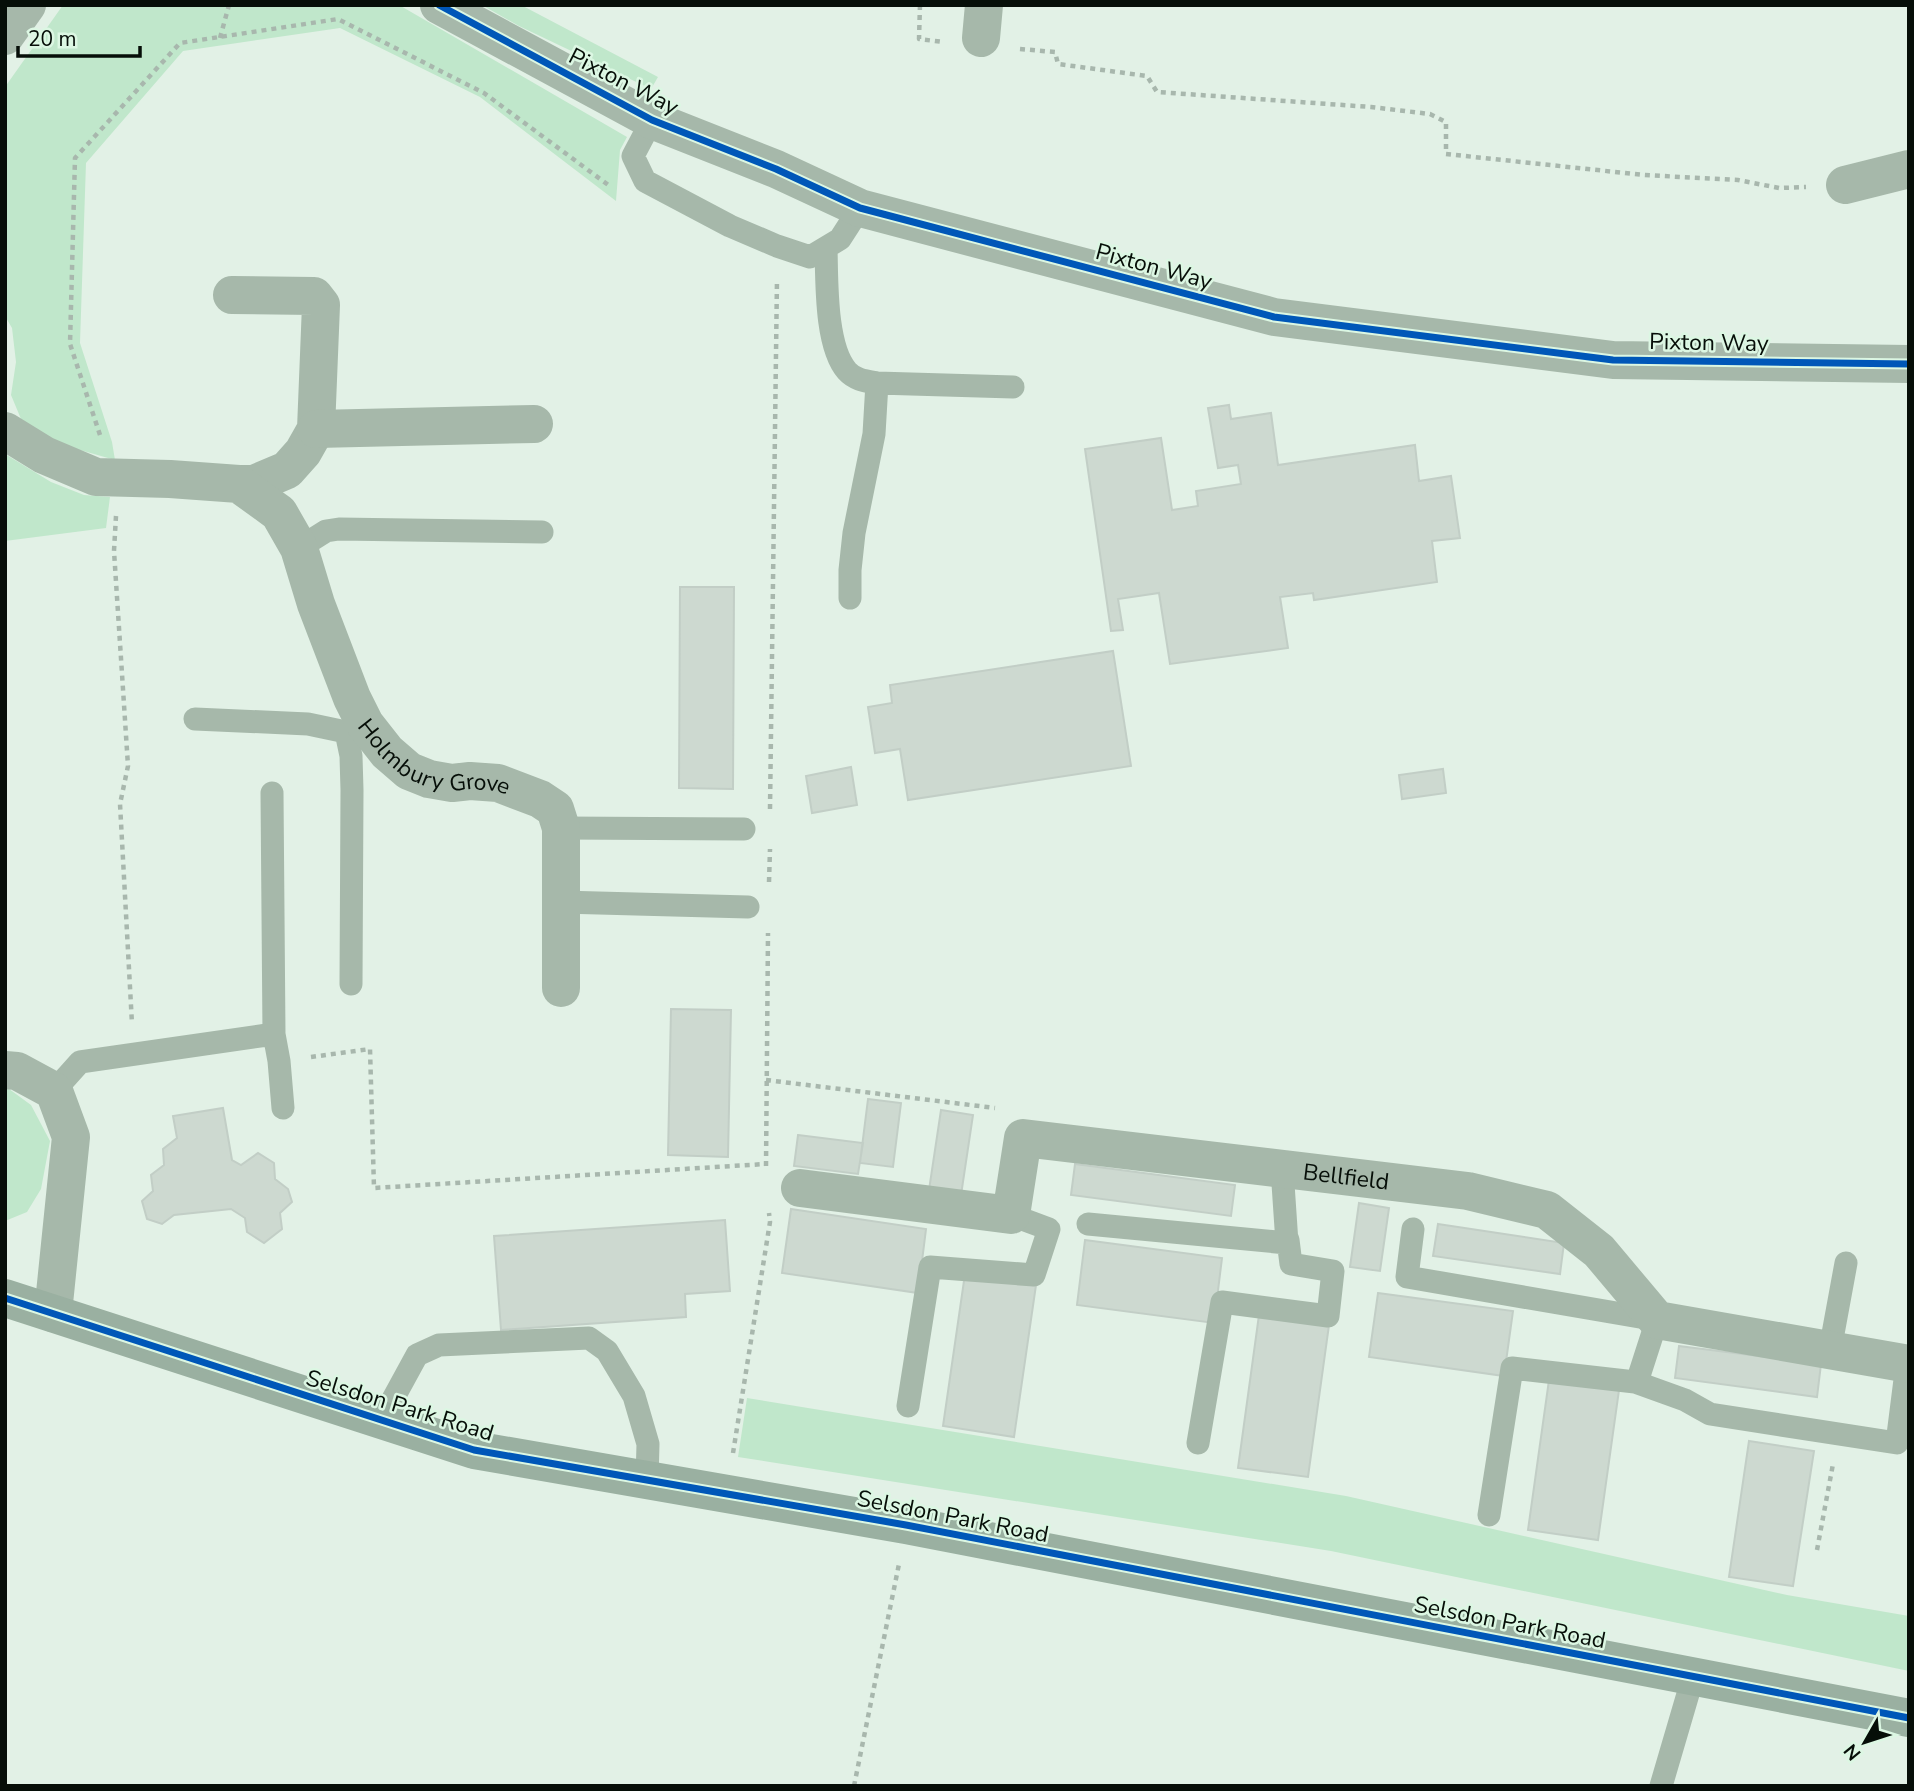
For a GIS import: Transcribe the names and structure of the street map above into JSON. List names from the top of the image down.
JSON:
{
  "streets": {
    "main road": ["Selsdon Park Road"],
    "street": ["Pixton Way", "Holmbury Grove", "Bellfield"]
  },
  "scale_bar": "20 m",
  "north": "bottom left"
}
